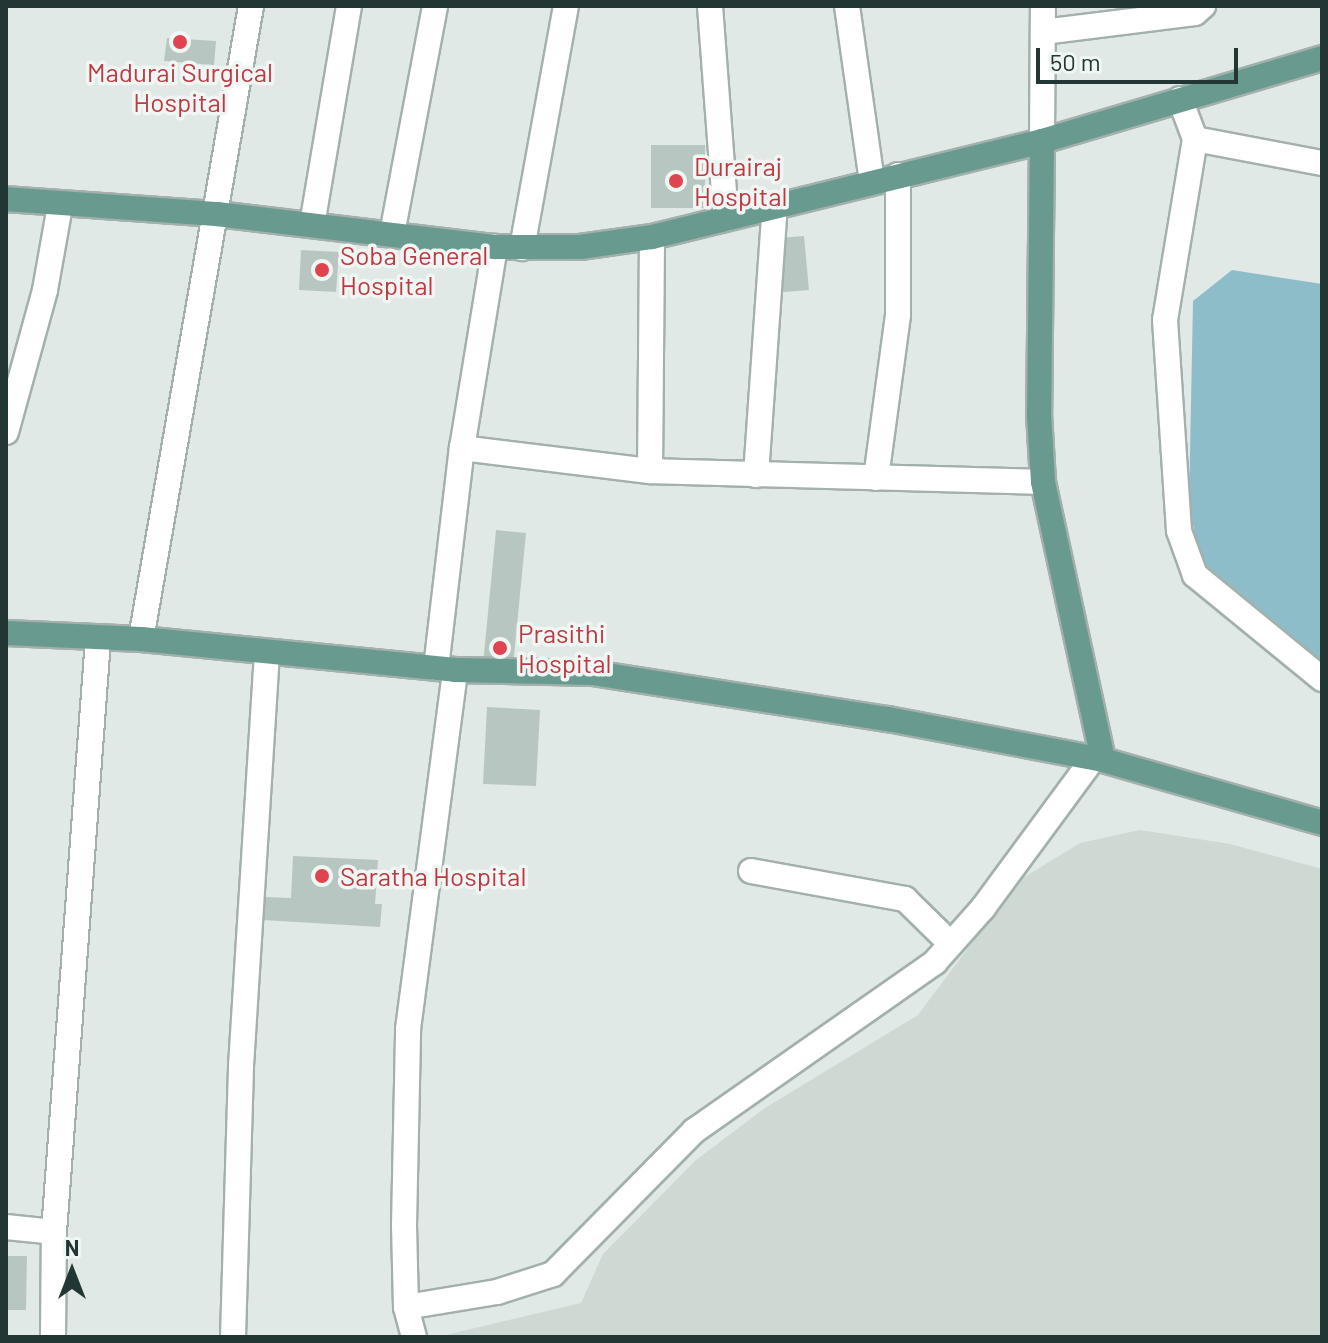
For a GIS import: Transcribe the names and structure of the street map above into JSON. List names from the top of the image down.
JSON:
{
  "places": [
    "Madurai Surgical Hospital",
    "Durairaj Hospital",
    "Soba General Hospital",
    "Prasithi Hospital",
    "Saratha Hospital"
  ],
  "scale_bar": "50 m",
  "north": "top"
}
